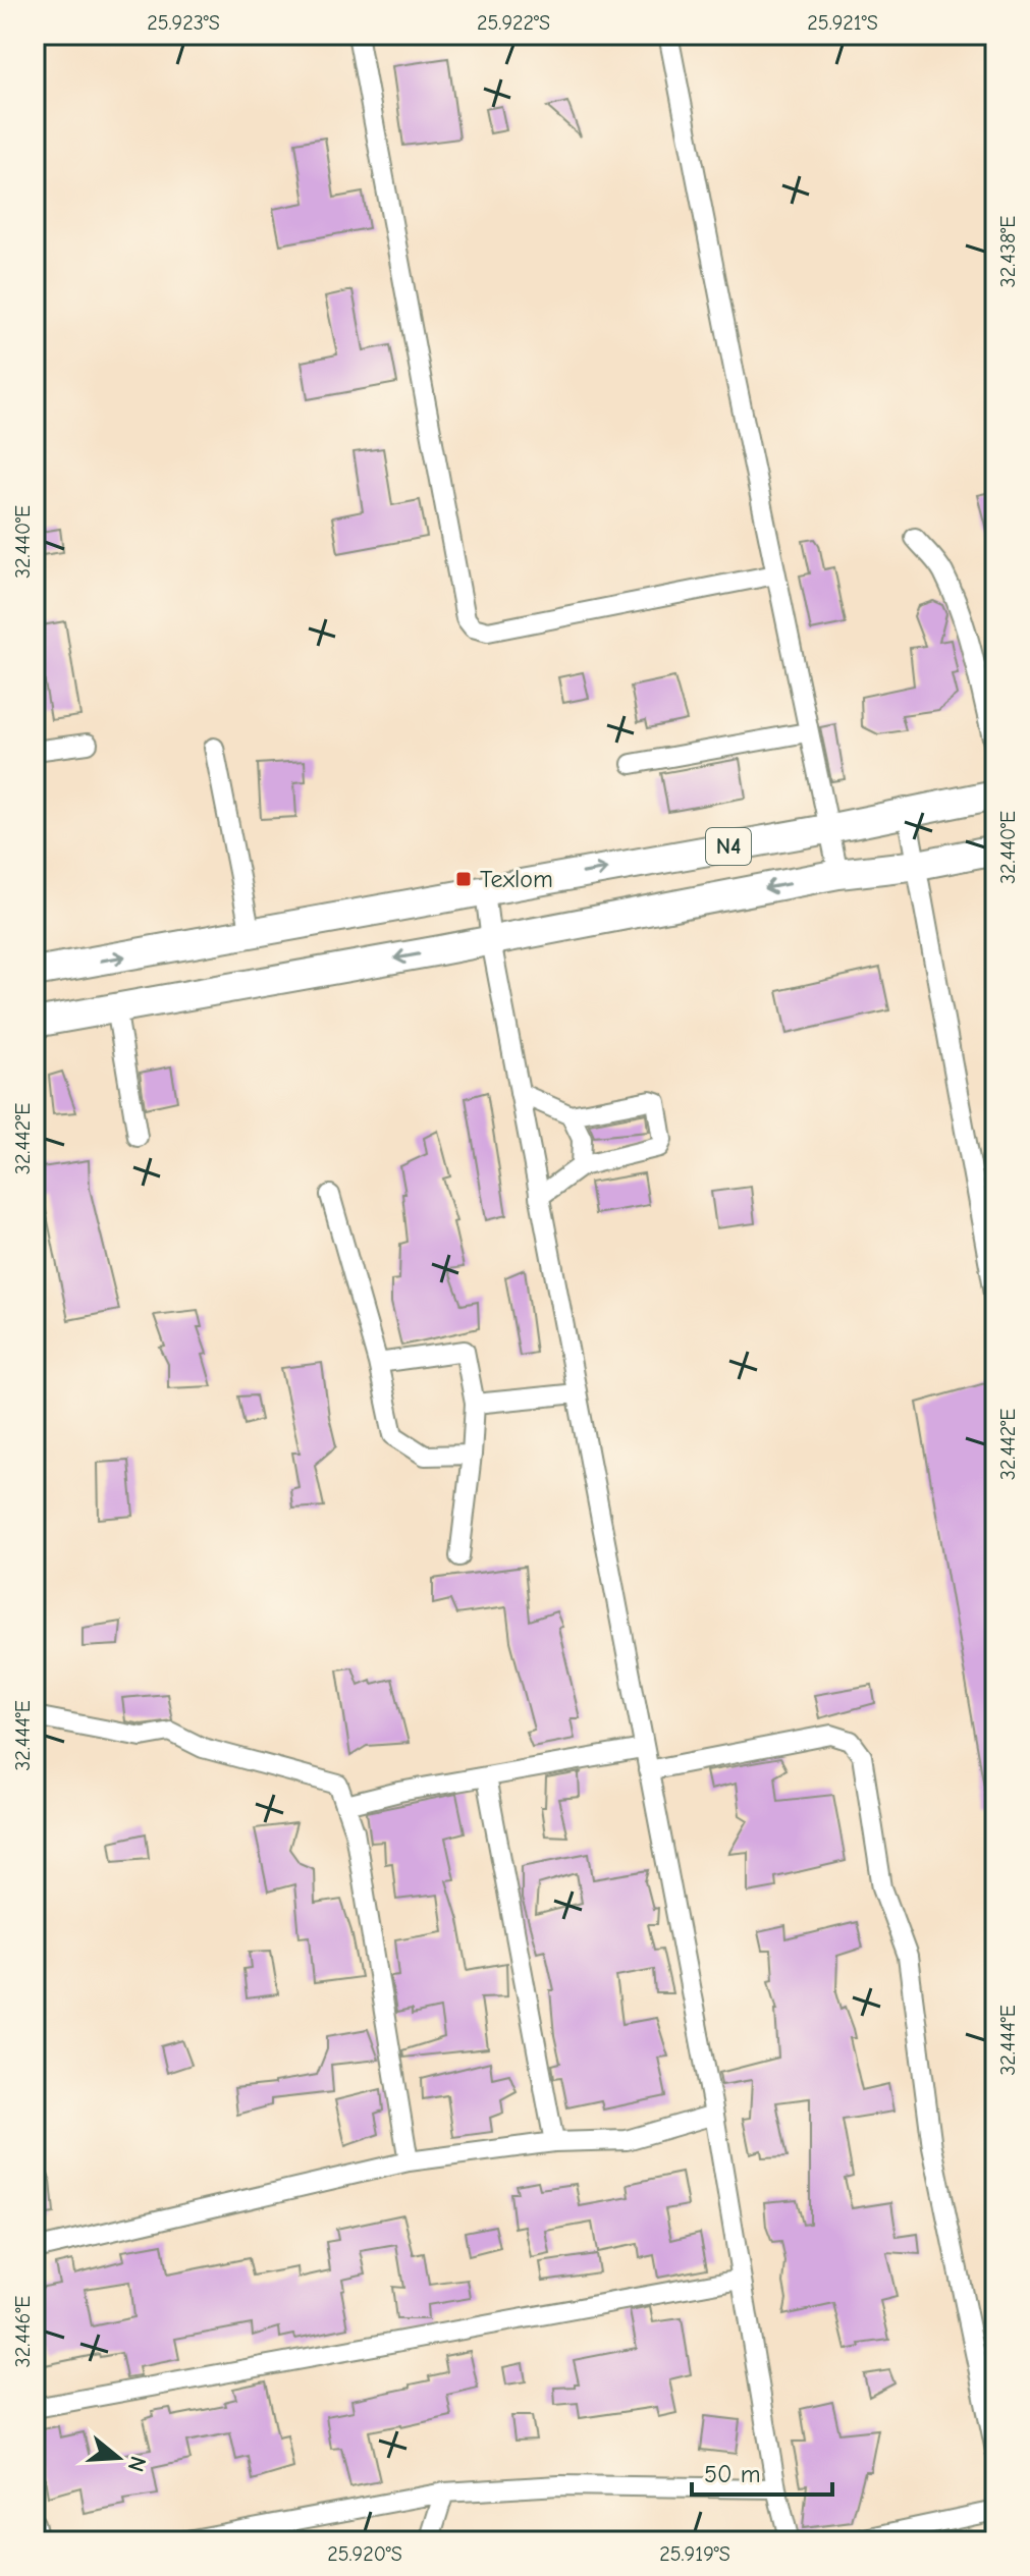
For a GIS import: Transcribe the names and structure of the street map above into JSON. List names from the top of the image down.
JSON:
{
  "streets": {
    "highway": ["N4"]
  },
  "places": {
    "transit": ["Texlom"]
  },
  "scale_bar": "50 m",
  "north": "right",
  "coordinates": [
    "25.923°S",
    "25.922°S",
    "25.921°S",
    "32.438°E",
    "32.440°E",
    "32.442°E",
    "32.444°E",
    "32.446°E",
    "25.920°S",
    "25.919°S"
  ]
}
